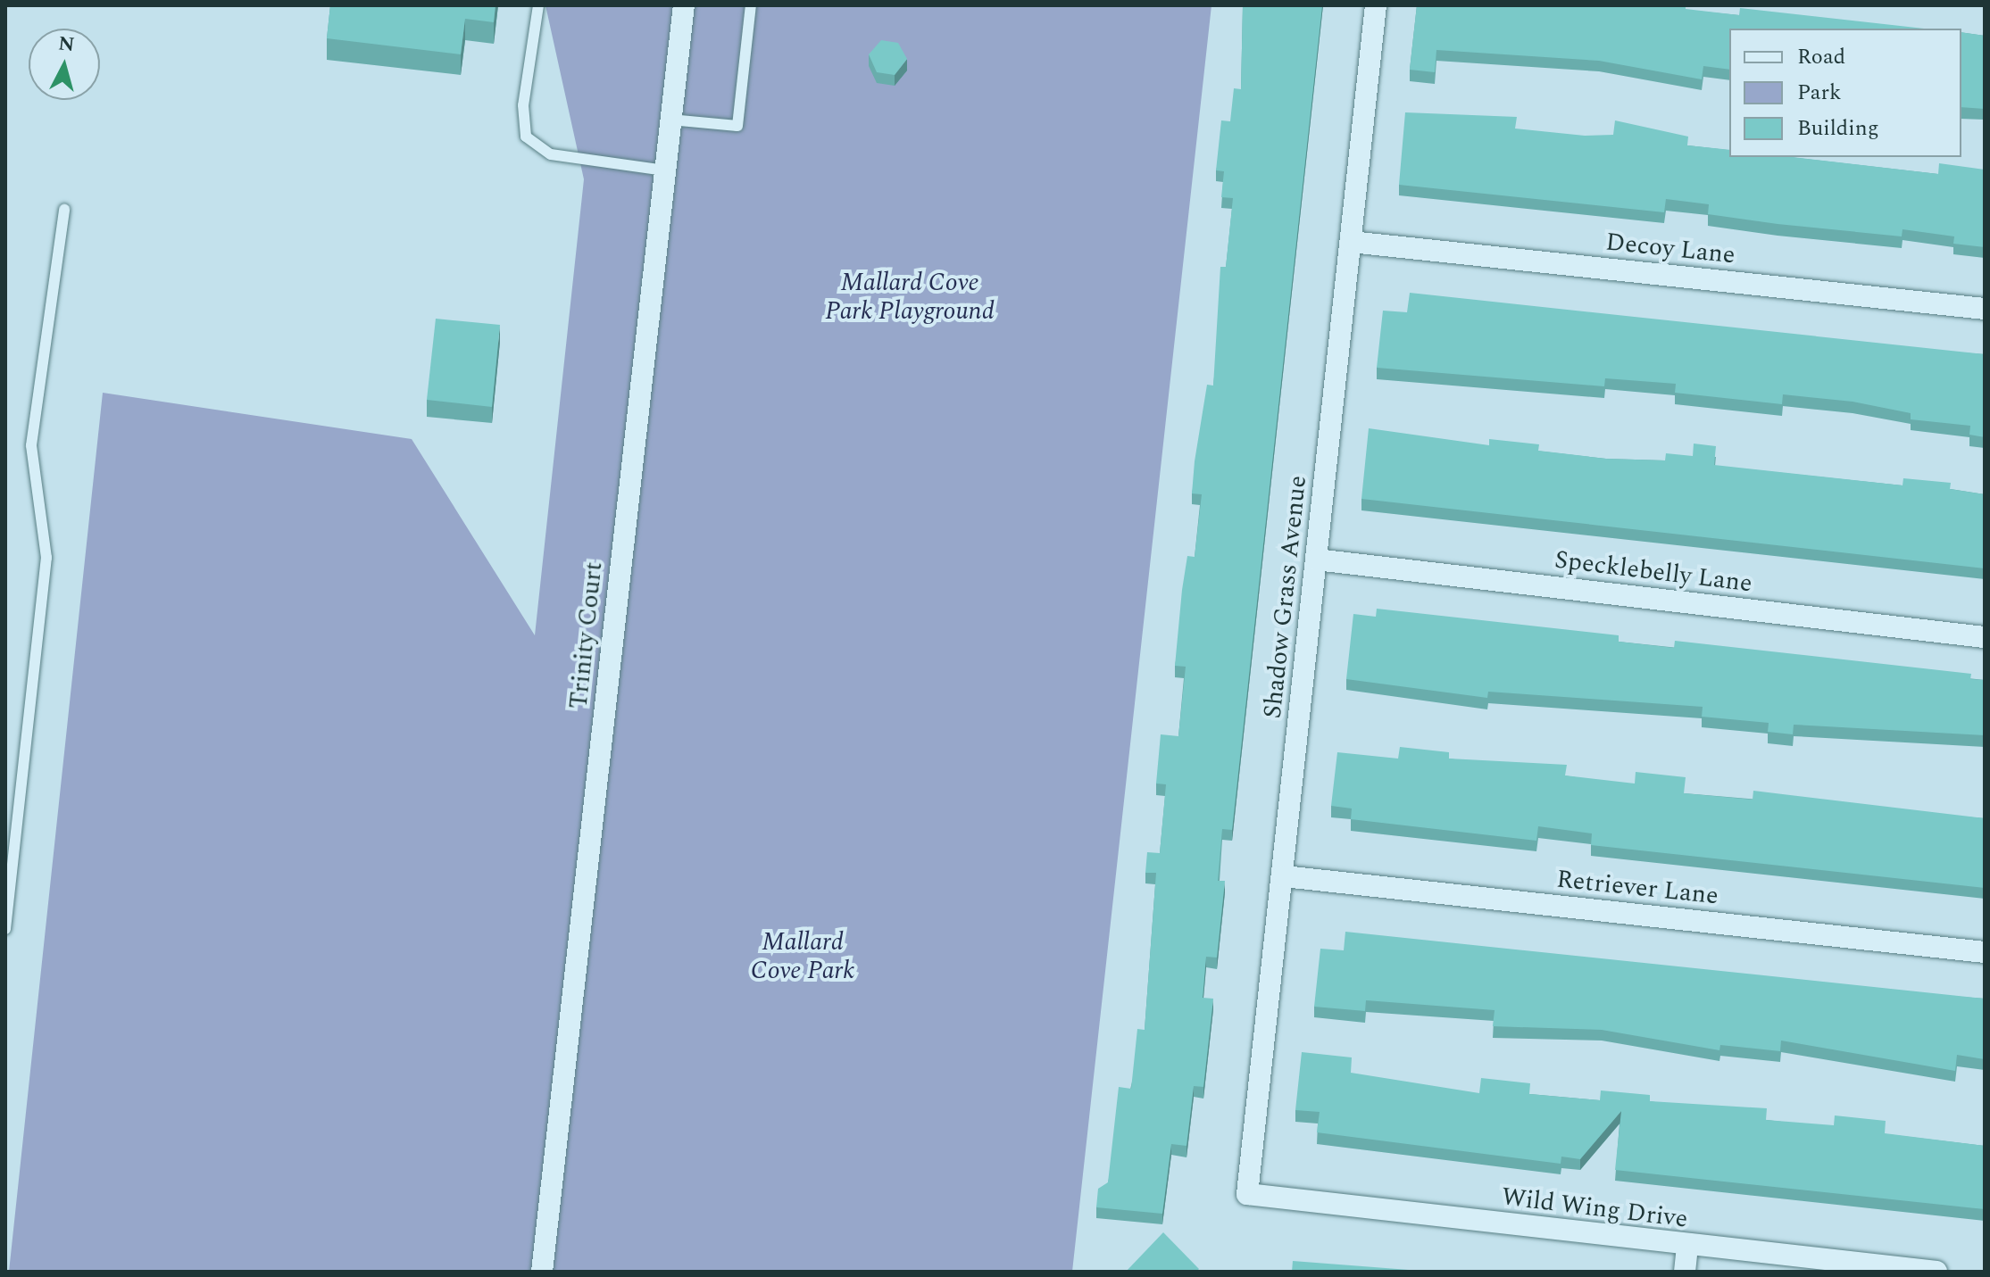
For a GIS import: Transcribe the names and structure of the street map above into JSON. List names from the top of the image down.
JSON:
{
  "streets": {
    "street": [
      "Decoy Lane",
      "Specklebelly Lane",
      "Shadow Grass Avenue",
      "Trinity Court",
      "Retriever Lane",
      "Wild Wing Drive"
    ]
  },
  "crossings": [
    ["Decoy Lane", "Shadow Grass Avenue"],
    ["Specklebelly Lane", "Shadow Grass Avenue"],
    ["Shadow Grass Avenue", "Retriever Lane"],
    ["Shadow Grass Avenue", "Wild Wing Drive"]
  ],
  "parks": ["Mallard Cove Park Playground", "Mallard Cove Park"],
  "legend": ["Road", "Park", "Building"],
  "north": "top"
}
